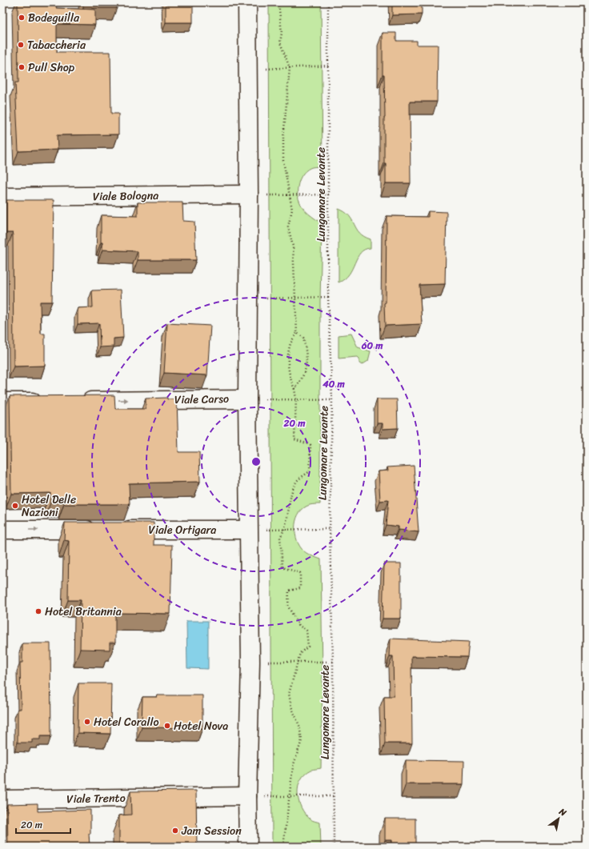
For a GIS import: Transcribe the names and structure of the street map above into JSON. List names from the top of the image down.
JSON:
{
  "streets": {
    "street": [
      "Viale Bologna",
      "Viale Carso",
      "Viale Ortigara",
      "Viale Trento"
    ],
    "path": ["Lungomare Levante"]
  },
  "one_way": ["Viale Carso", "Viale Ortigara"],
  "places": [
    "Bodeguilla",
    "Tabaccheria",
    "Pull Shop",
    "Hotel Delle Nazioni",
    "Hotel Britannia",
    "Hotel Corallo",
    "Hotel Nova",
    "Jam Session"
  ],
  "scale_bar": "20 m",
  "north": "top right",
  "rings": ["60 m", "40 m", "20 m"]
}
